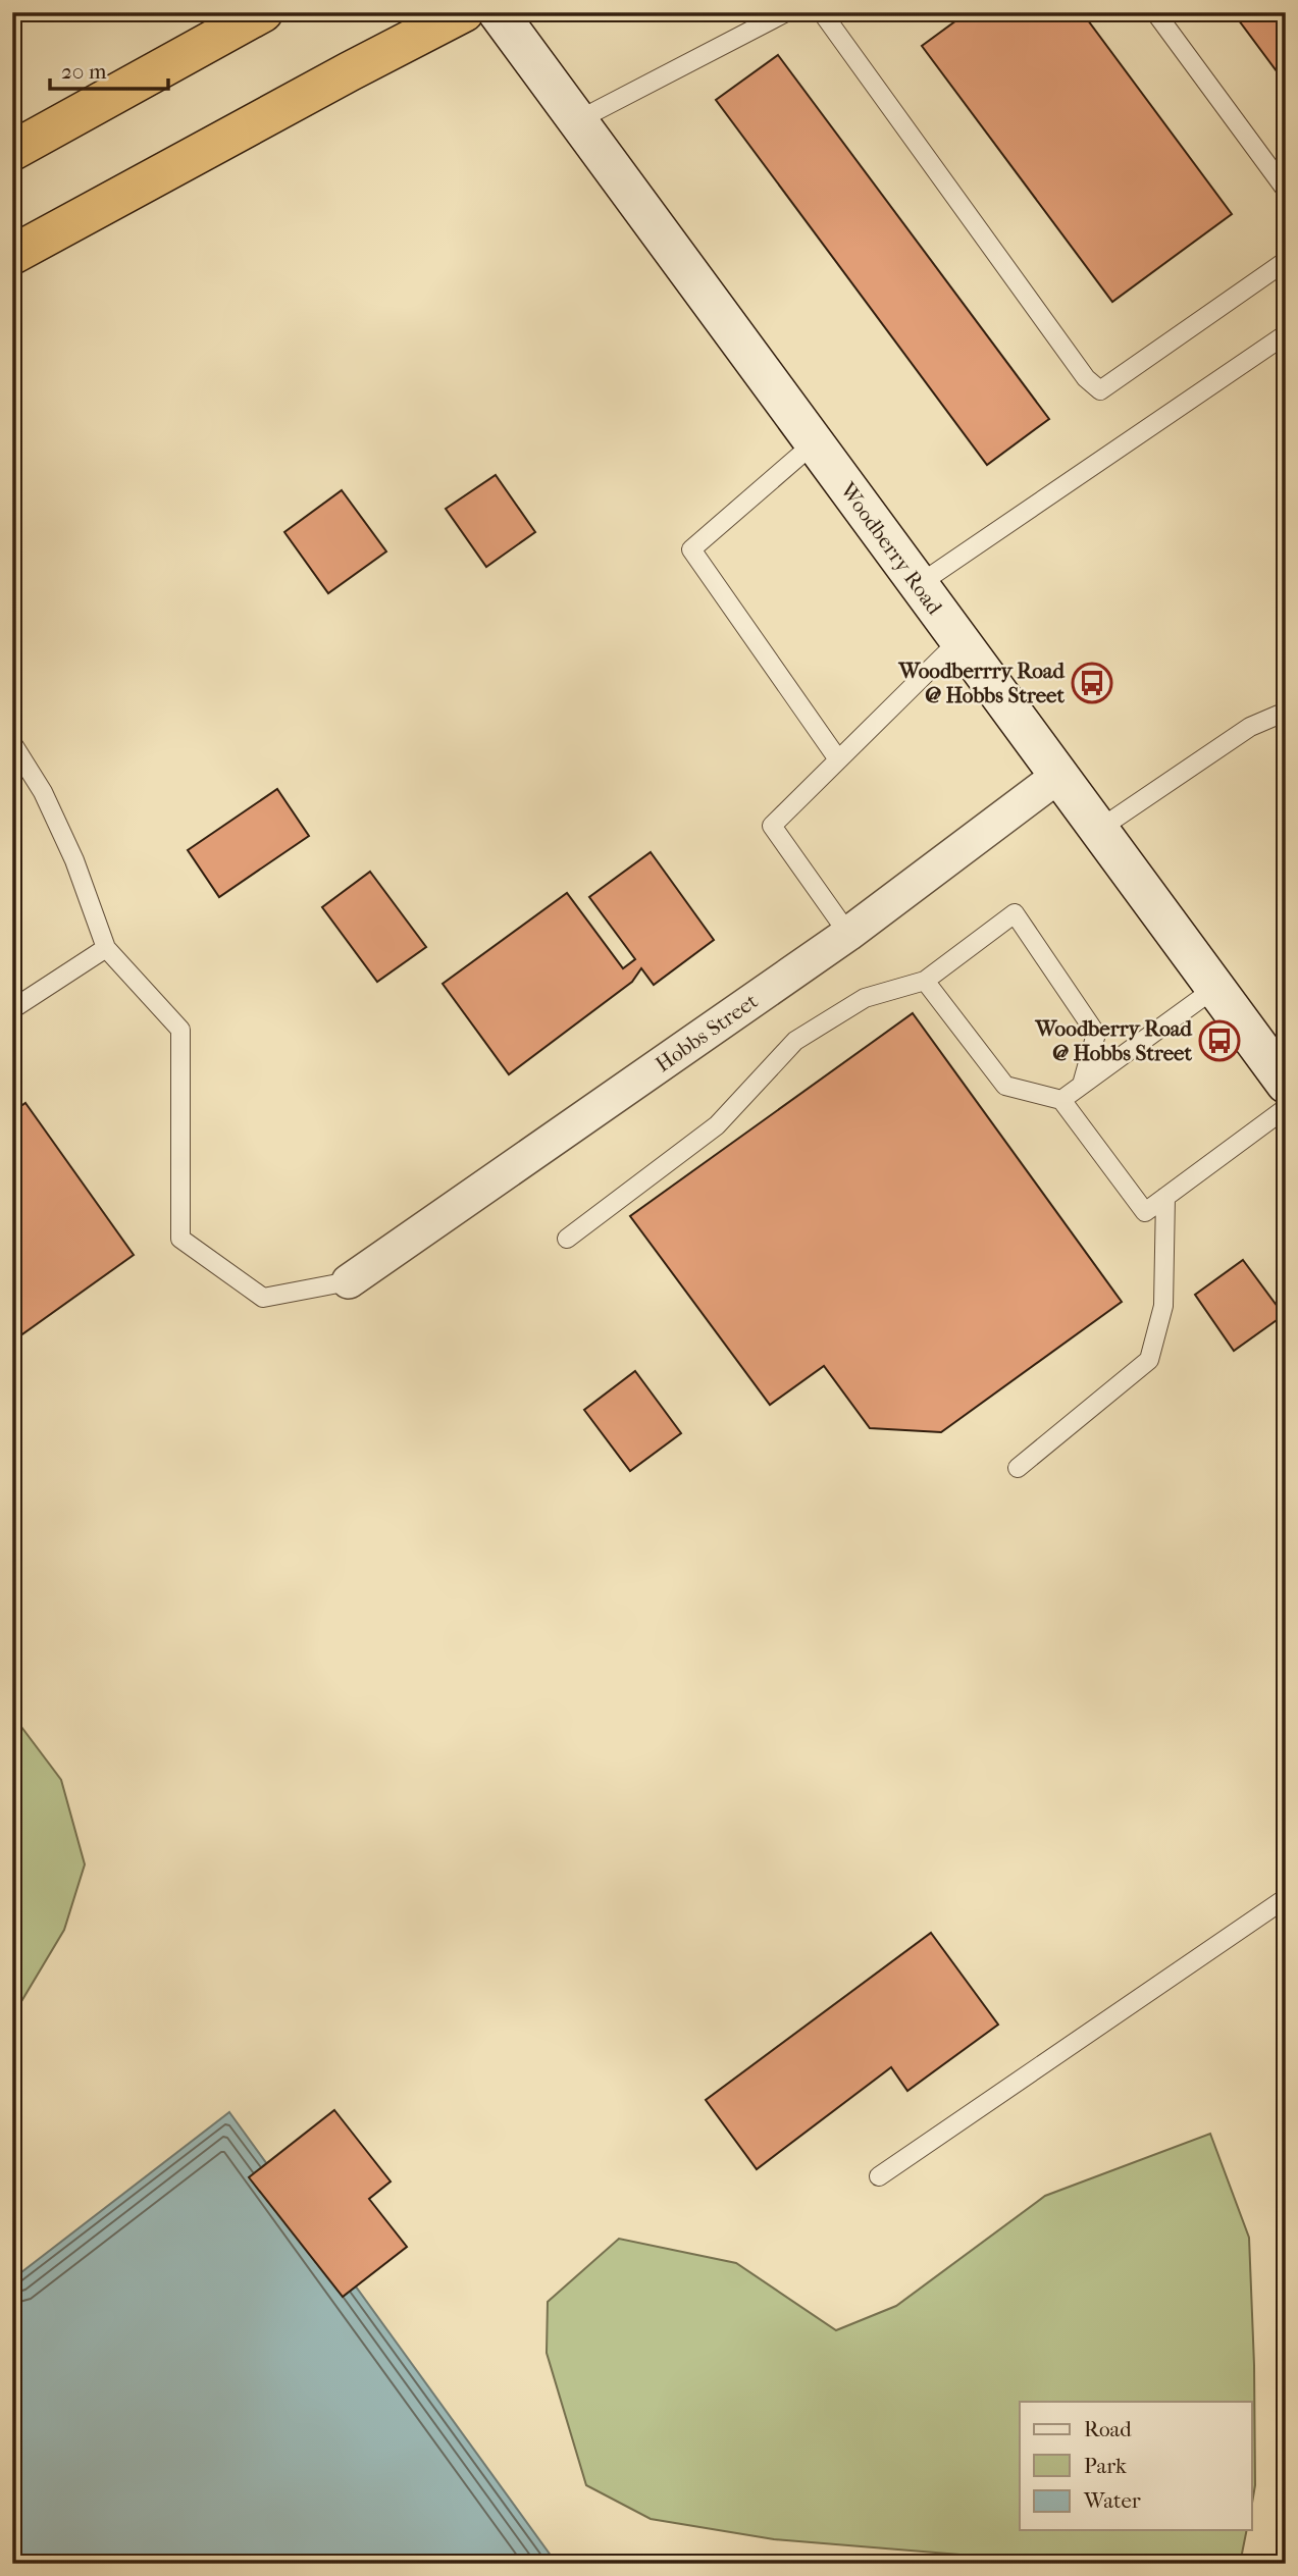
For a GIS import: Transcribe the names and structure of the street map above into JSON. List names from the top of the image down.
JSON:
{
  "streets": {
    "street": ["Woodberry Road", "Hobbs Street"]
  },
  "crossings": [
    ["Woodberry Road", "Hobbs Street"]
  ],
  "places": {
    "bus stop": ["Woodberrry Road @ Hobbs Street", "Woodberry Road @ Hobbs Street"]
  },
  "legend": ["Road", "Park", "Water"],
  "scale_bar": "20 m"
}
